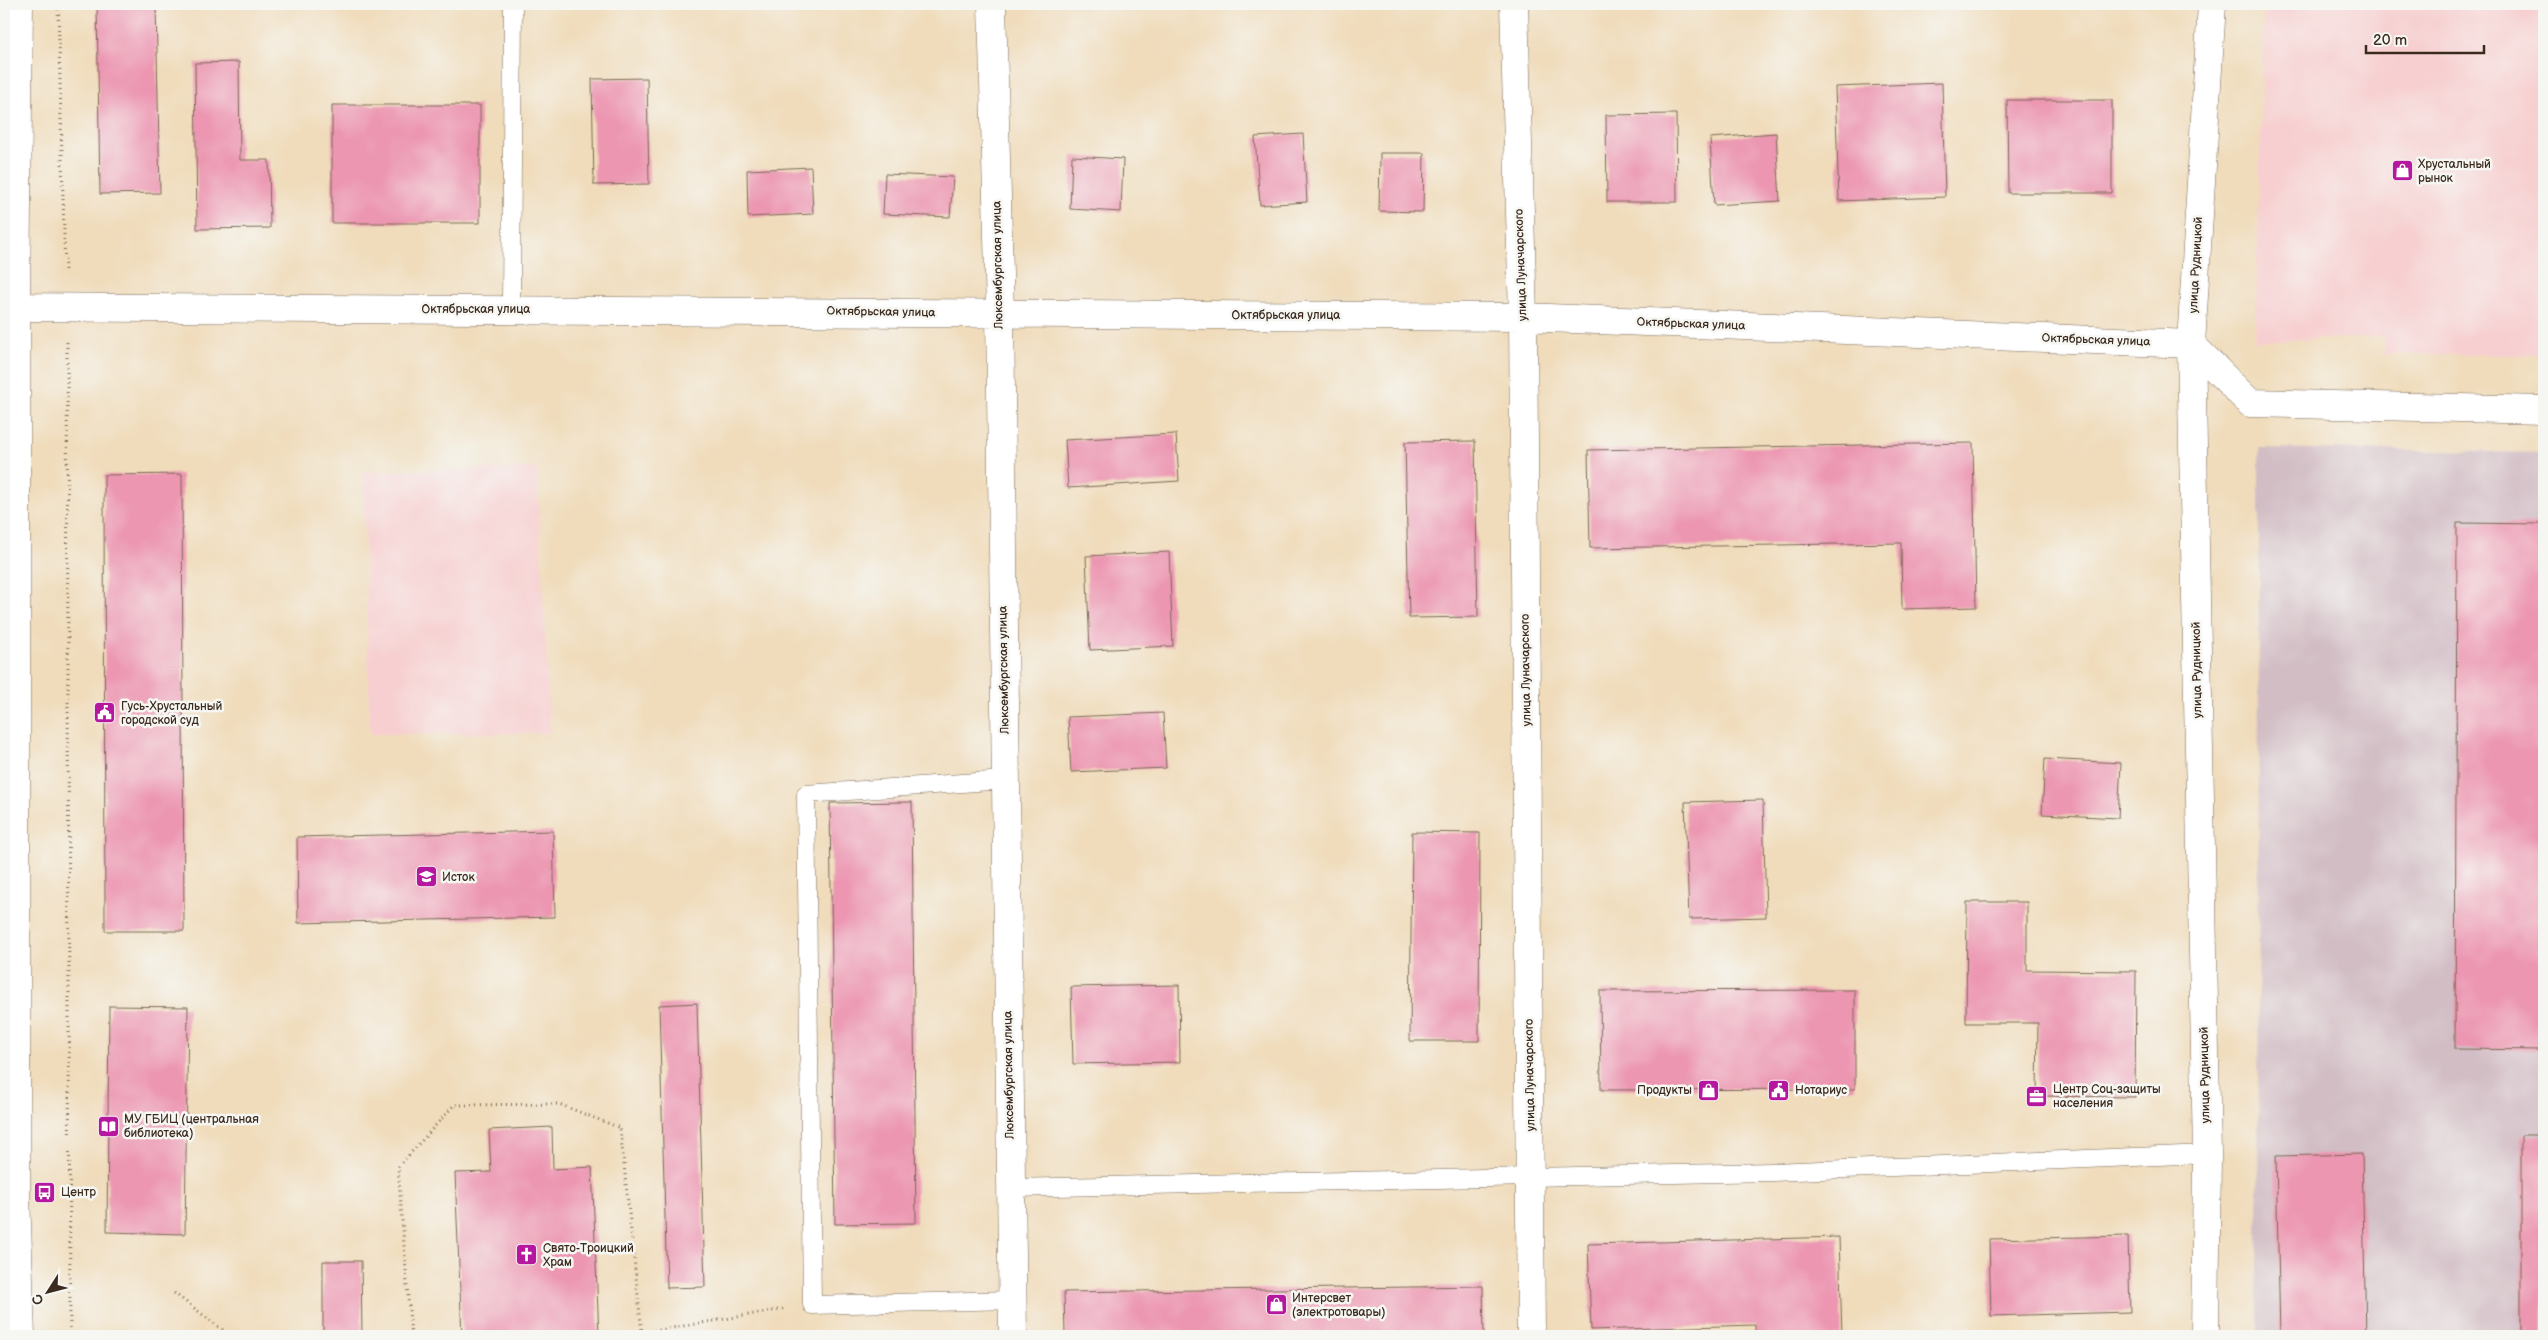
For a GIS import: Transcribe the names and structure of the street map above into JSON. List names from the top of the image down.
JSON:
{
  "streets": {
    "street": [
      "Люксембургская улица",
      "улица Луначарского",
      "улица Рудницкой",
      "Октябрьская улица"
    ]
  },
  "crossings": [
    ["Люксембургская улица", "Октябрьская улица"],
    ["улица Луначарского", "Октябрьская улица"],
    ["улица Рудницкой", "Октябрьская улица"]
  ],
  "places": {
    "shop": ["Хрустальный рынок", "Продукты", "Интерсвет (электротовары)"],
    "public building": ["Гусь-Хрустальный городской суд", "Нотариус"],
    "school or university": ["Исток"],
    "office": ["Центр Соц-защиты населения"],
    "library": ["МУ ГБИЦ (центральная библиотека)"],
    "bus stop": ["Центр"],
    "church": ["Свято-Троицкий Храм"]
  },
  "scale_bar": "20 m",
  "north": "bottom left"
}
